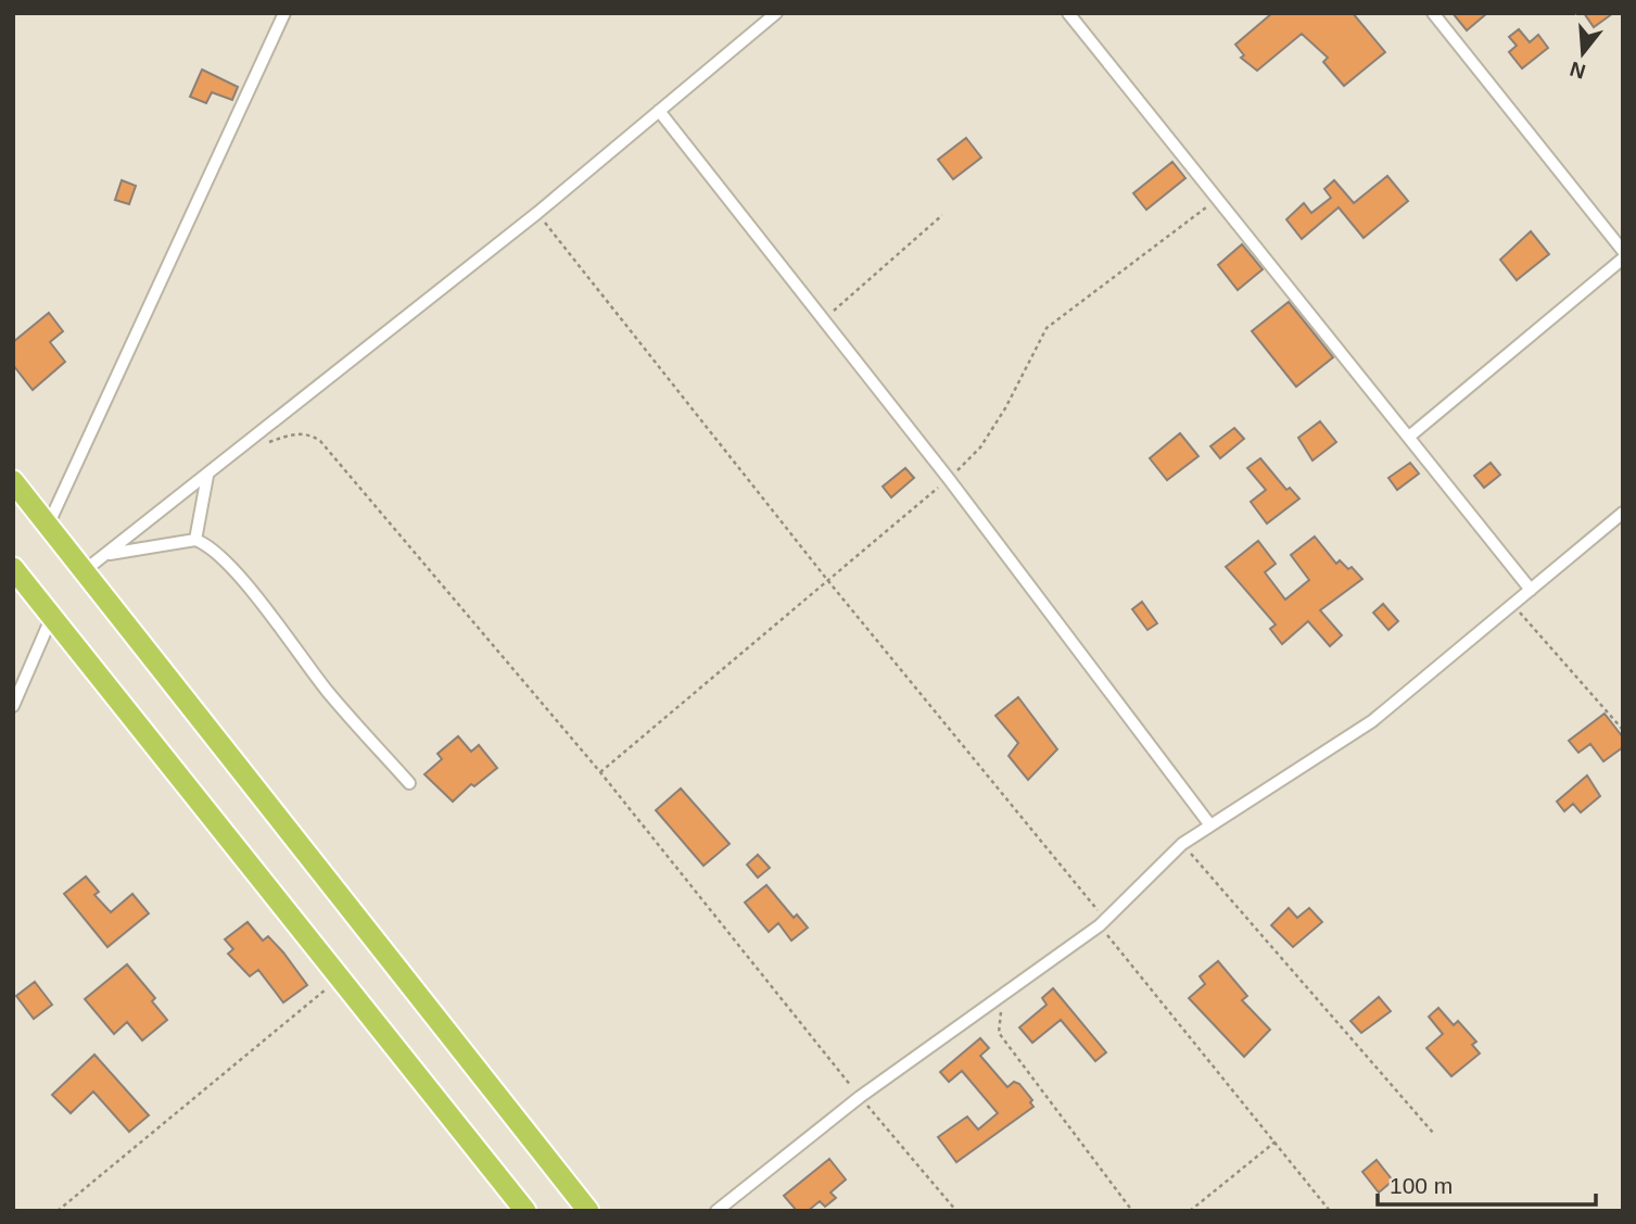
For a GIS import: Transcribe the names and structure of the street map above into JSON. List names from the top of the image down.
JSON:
{
  "scale_bar": "100 m",
  "north": "bottom"
}
